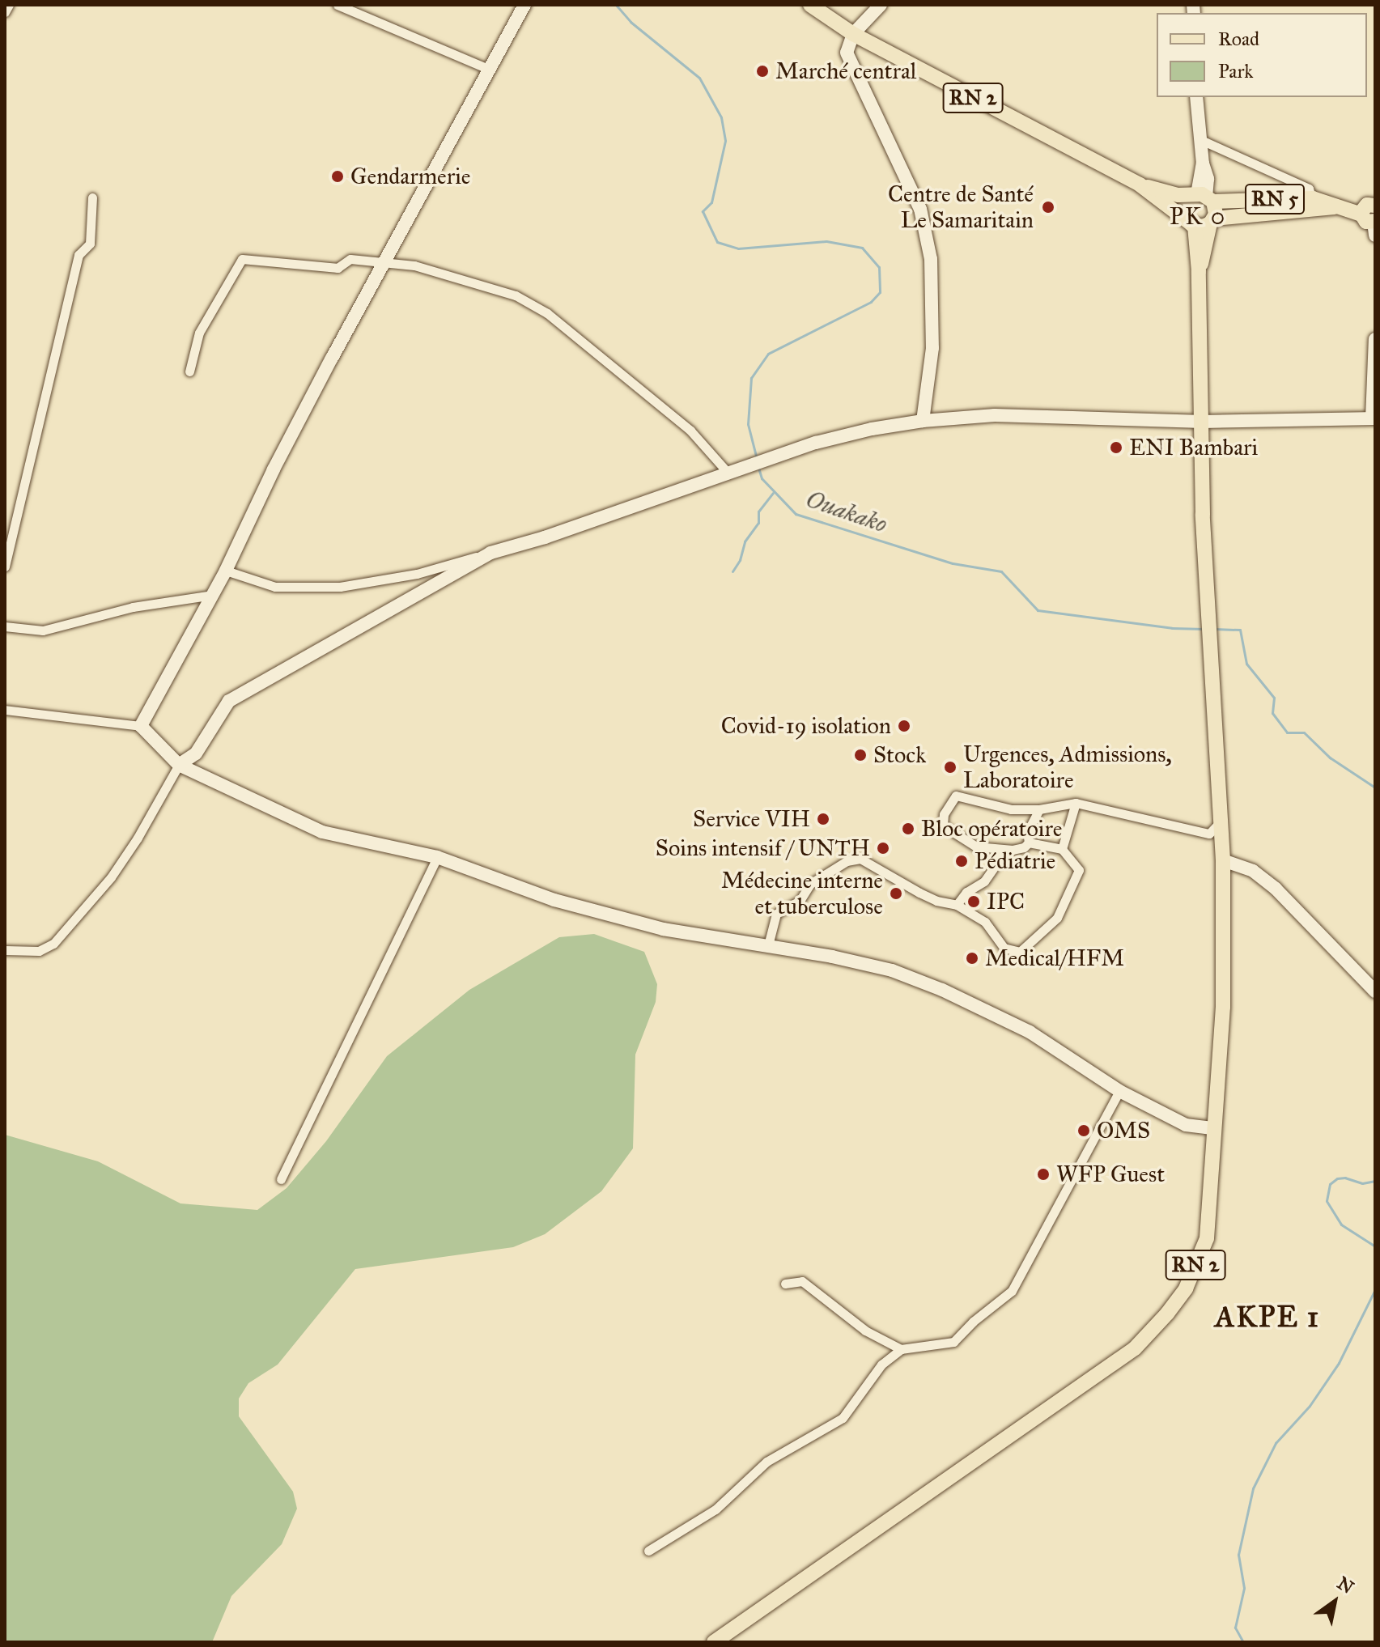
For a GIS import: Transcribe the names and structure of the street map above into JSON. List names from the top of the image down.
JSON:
{
  "streets": {
    "main road": ["RN 2", "RN 5"]
  },
  "crossings": [
    ["RN 2", "RN 5"]
  ],
  "districts": ["PK 0", "AKPE 1"],
  "water": ["Ouakako"],
  "places": [
    "Marché central",
    "Gendarmerie",
    "Centre de Santé Le Samaritain",
    "ENI Bambari",
    "Covid-19 isolation",
    "Stock",
    "Urgences, Admissions, Laboratoire",
    "Service VIH",
    "Bloc opératoire",
    "Soins intensif / UNTH",
    "Pédiatrie",
    "Médecine interne et tuberculose",
    "IPC",
    "Medical/HFM",
    "OMS",
    "WFP Guest"
  ],
  "legend": ["Road", "Park"],
  "north": "top right"
}
